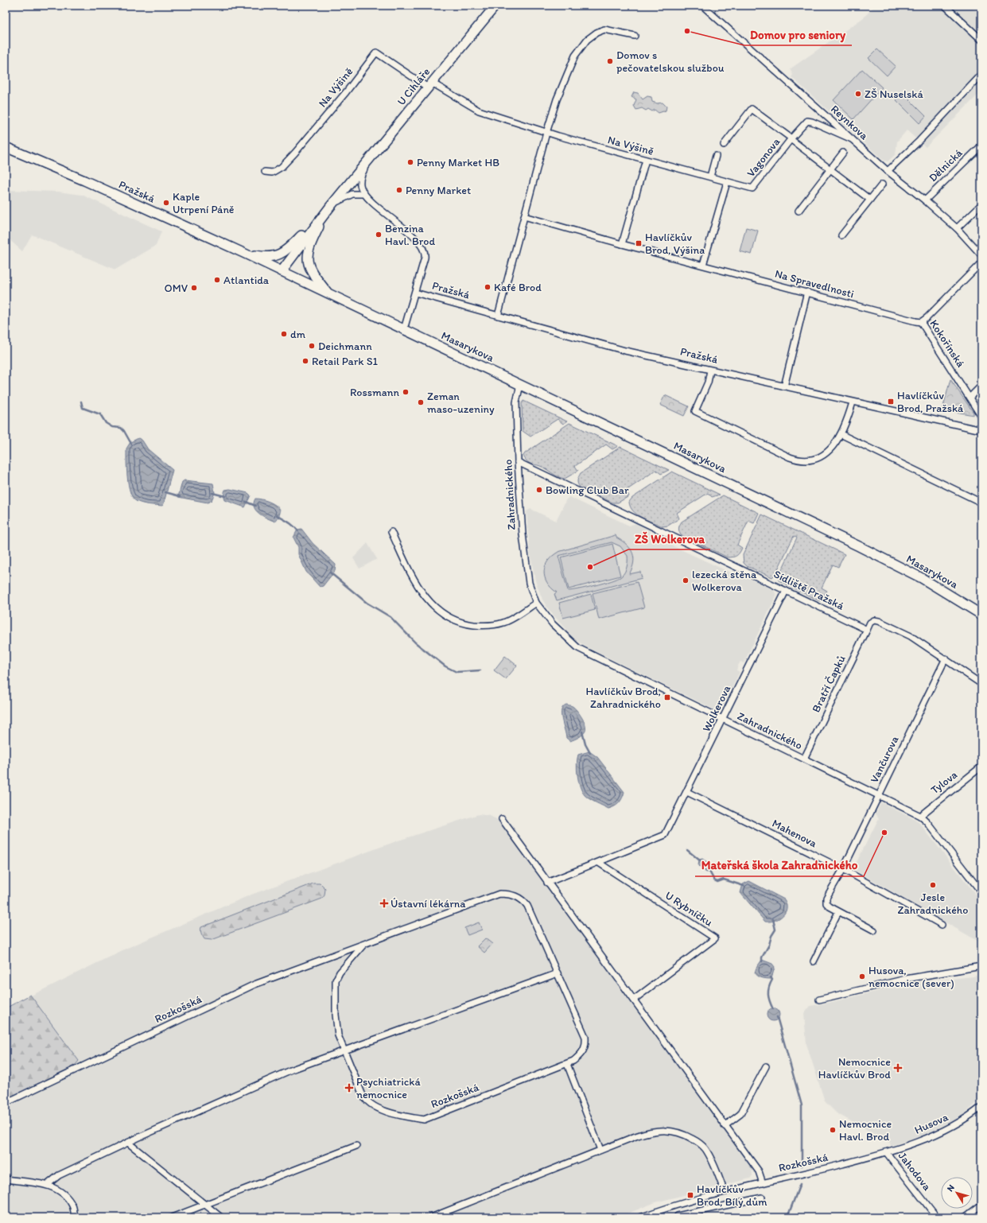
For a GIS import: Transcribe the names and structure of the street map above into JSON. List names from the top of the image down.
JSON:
{
  "streets": {
    "main road": ["U Cihláře", "Pražská", "Masarykova"],
    "street": [
      "Na Výšině",
      "Reynkova",
      "Vagonova",
      "Dělnická",
      "Na Spravedlnosti",
      "Kokořínská",
      "Zahradnického",
      "Sídliště Pražská",
      "Bratří Čapků",
      "Wolkerova",
      "Vančurova",
      "Tylova",
      "Mahenova",
      "U Rybníčku",
      "Rozkošská",
      "Husova",
      "Jahodova"
    ]
  },
  "crossings": [
    ["U Cihláře", "Na Výšině"],
    ["Na Výšině", "Vagonova"],
    ["Reynkova", "Vagonova"],
    ["Reynkova", "Dělnická"],
    ["Pražská", "Masarykova"],
    ["Na Spravedlnosti", "Kokořínská"],
    ["Masarykova", "Zahradnického"],
    ["Zahradnického", "Sídliště Pražská"],
    ["Zahradnického", "Bratří Čapků"],
    ["Zahradnického", "Wolkerova"],
    ["Zahradnického", "Vančurova"],
    ["Zahradnického", "Tylova"],
    ["Sídliště Pražská", "Bratří Čapků"],
    ["Sídliště Pražská", "Wolkerova"],
    ["Bratří Čapků", "Vančurova"],
    ["Wolkerova", "Mahenova"],
    ["Wolkerova", "U Rybníčku"],
    ["Vančurova", "Mahenova"],
    ["Rozkošská", "Husova"],
    ["Rozkošská", "Jahodova"],
    ["Husova", "Jahodova"]
  ],
  "places": {
    "other": [
      "Domov pro seniory",
      "Domov s pečovatelskou službou",
      "ZŠ Nuselská",
      "Penny Market HB",
      "Penny Market",
      "Kaple Utrpení Páně",
      "Benzina Havl. Brod",
      "Atlantida",
      "Kafé Brod",
      "OMV",
      "dm",
      "Deichmann",
      "Retail Park S1",
      "Rossmann",
      "Zeman maso-uzeniny",
      "Bowling Club Bar",
      "ZŠ Wolkerova",
      "lezecká stěna Wolkerova",
      "Mateřská škola Zahradnického",
      "Jesle Zahradnického",
      "Husova, nemocnice (sever)",
      "Nemocnice Havl. Brod"
    ],
    "transit": [
      "Havlíčkův Brod, Výšina",
      "Havlíčkův Brod, Pražská",
      "Havlíčkův Brod, Zahradnického",
      "Havlíčkův Brod, Bílý dům"
    ],
    "health": ["Ústavní lékárna", "Nemocnice Havlíčkův Brod", "Psychiatrická nemocnice"]
  },
  "north": "top left"
}
